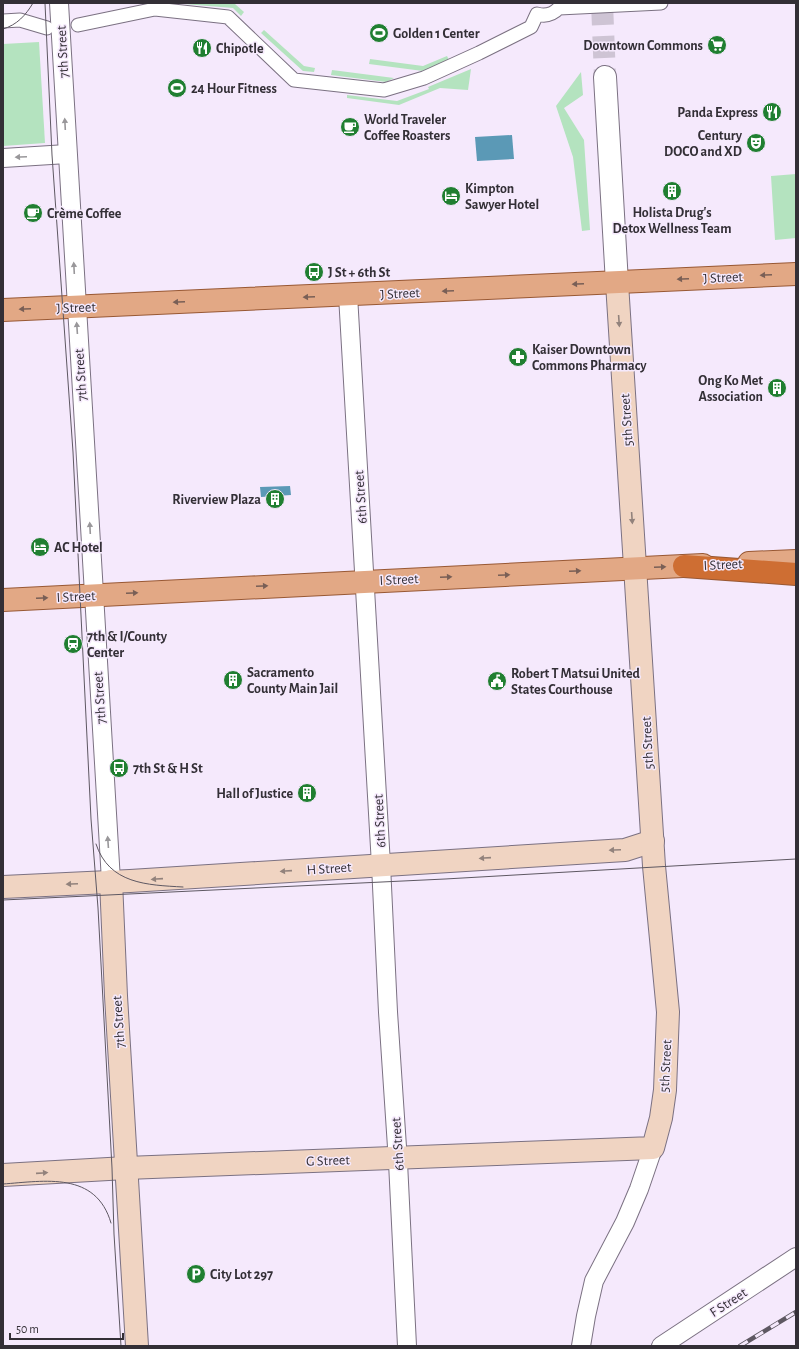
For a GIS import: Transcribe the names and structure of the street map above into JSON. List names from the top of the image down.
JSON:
{
  "streets": {
    "main road": [
      "7th Street",
      "J Street",
      "5th Street",
      "I Street",
      "H Street",
      "G Street"
    ],
    "street": ["6th Street", "F Street"]
  },
  "crossings": [
    ["7th Street", "J Street"],
    ["7th Street", "I Street"],
    ["7th Street", "H Street"],
    ["7th Street", "G Street"],
    ["J Street", "5th Street"],
    ["J Street", "6th Street"],
    ["5th Street", "I Street"],
    ["5th Street", "H Street"],
    ["5th Street", "G Street"],
    ["6th Street", "I Street"],
    ["6th Street", "H Street"],
    ["6th Street", "G Street"]
  ],
  "one_way": [
    "7th Street",
    "J Street",
    "I Street",
    "H Street"
  ],
  "places": {
    "sports": ["Golden 1 Center", "24 Hour Fitness"],
    "supermarket": ["Downtown Commons"],
    "restaurant": ["Chipotle", "Panda Express"],
    "cafe": ["World Traveler Coffee Roasters", "Crème Coffee"],
    "theatre": ["Century DOCO and XD"],
    "building": [
      "Holista Drug's Detox Wellness Team",
      "Ong Ko Met Association",
      "Riverview Plaza",
      "Sacramento County Main Jail",
      "Hall of Justice"
    ],
    "hotel": ["Kimpton Sawyer Hotel", "AC Hotel"],
    "bus stop": ["J St + 6th St", "7th St & H St"],
    "pharmacy": ["Kaiser Downtown Commons Pharmacy"],
    "station": ["7th & I/County Center"],
    "public building": ["Robert T Matsui United States Courthouse"],
    "parking": ["City Lot 297"]
  },
  "scale_bar": "50 m"
}
